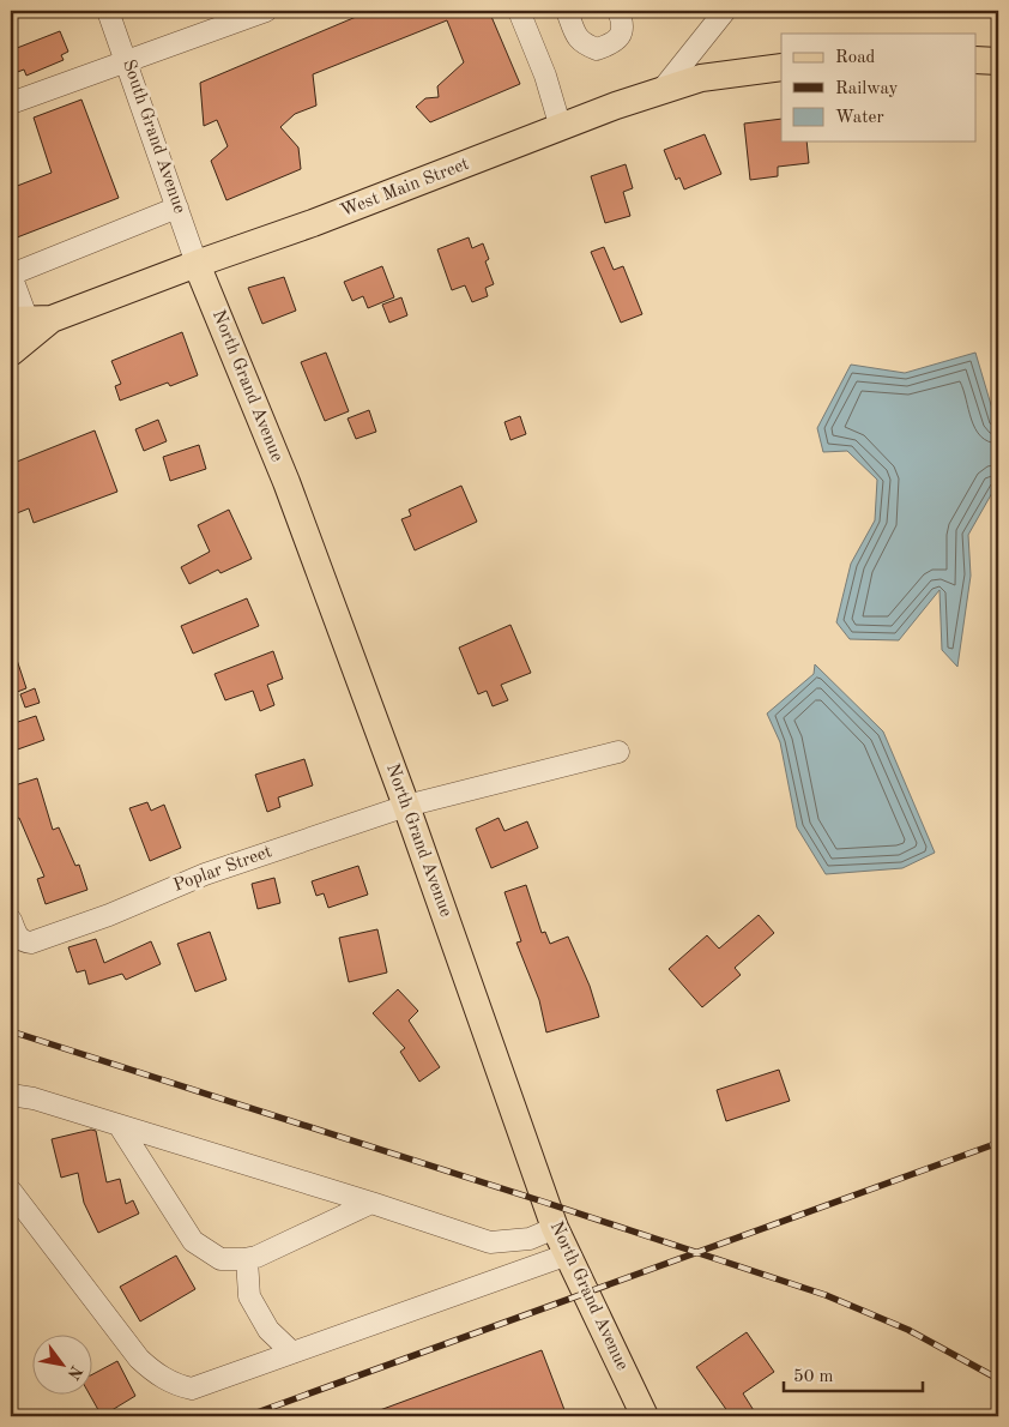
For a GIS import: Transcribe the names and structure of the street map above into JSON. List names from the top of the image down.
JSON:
{
  "streets": {
    "main road": ["West Main Street", "North Grand Avenue"],
    "street": ["South Grand Avenue", "Poplar Street"]
  },
  "crossings": [
    ["South Grand Avenue", "West Main Street"],
    ["South Grand Avenue", "North Grand Avenue"],
    ["West Main Street", "North Grand Avenue"],
    ["North Grand Avenue", "Poplar Street"]
  ],
  "legend": ["Road", "Railway", "Water"],
  "scale_bar": "50 m",
  "north": "bottom right"
}
